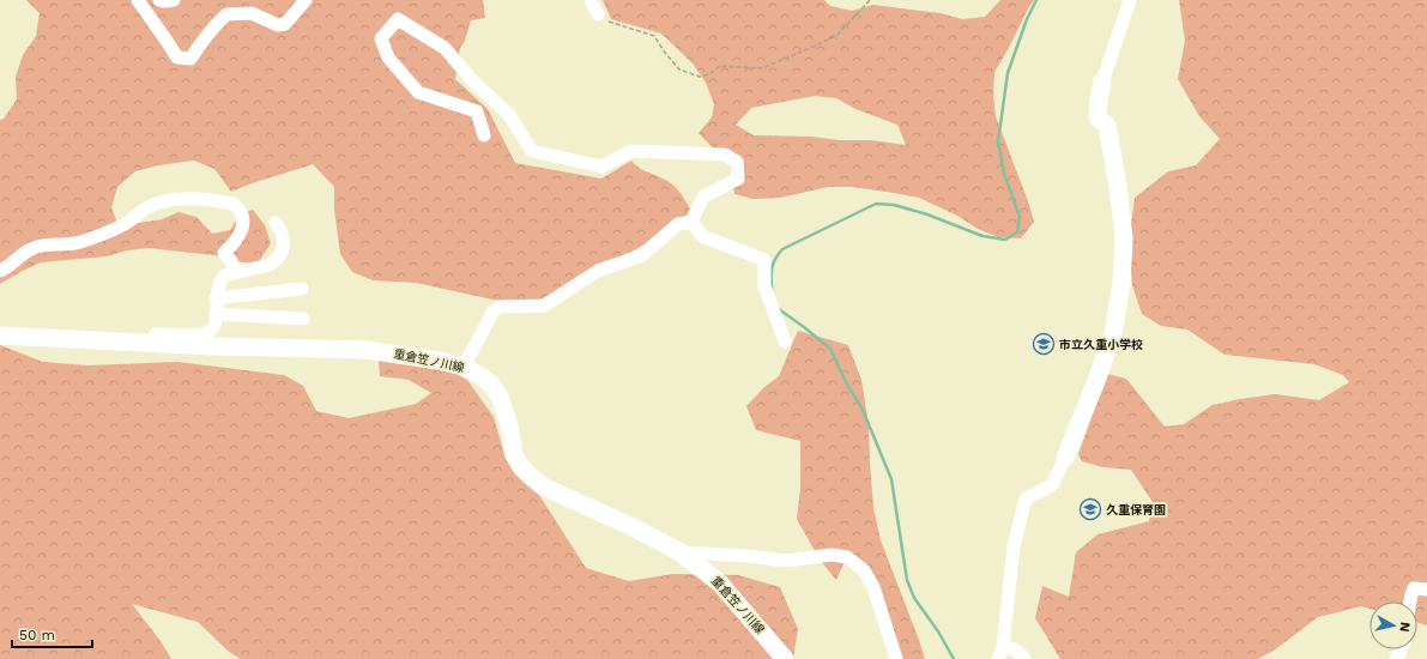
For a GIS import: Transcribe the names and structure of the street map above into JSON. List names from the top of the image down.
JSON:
{
  "streets": {
    "main road": ["重倉笠ノ川線"]
  },
  "places": {
    "school or university": ["市立久重小学校", "久重保育園"]
  },
  "scale_bar": "50 m",
  "north": "right"
}
